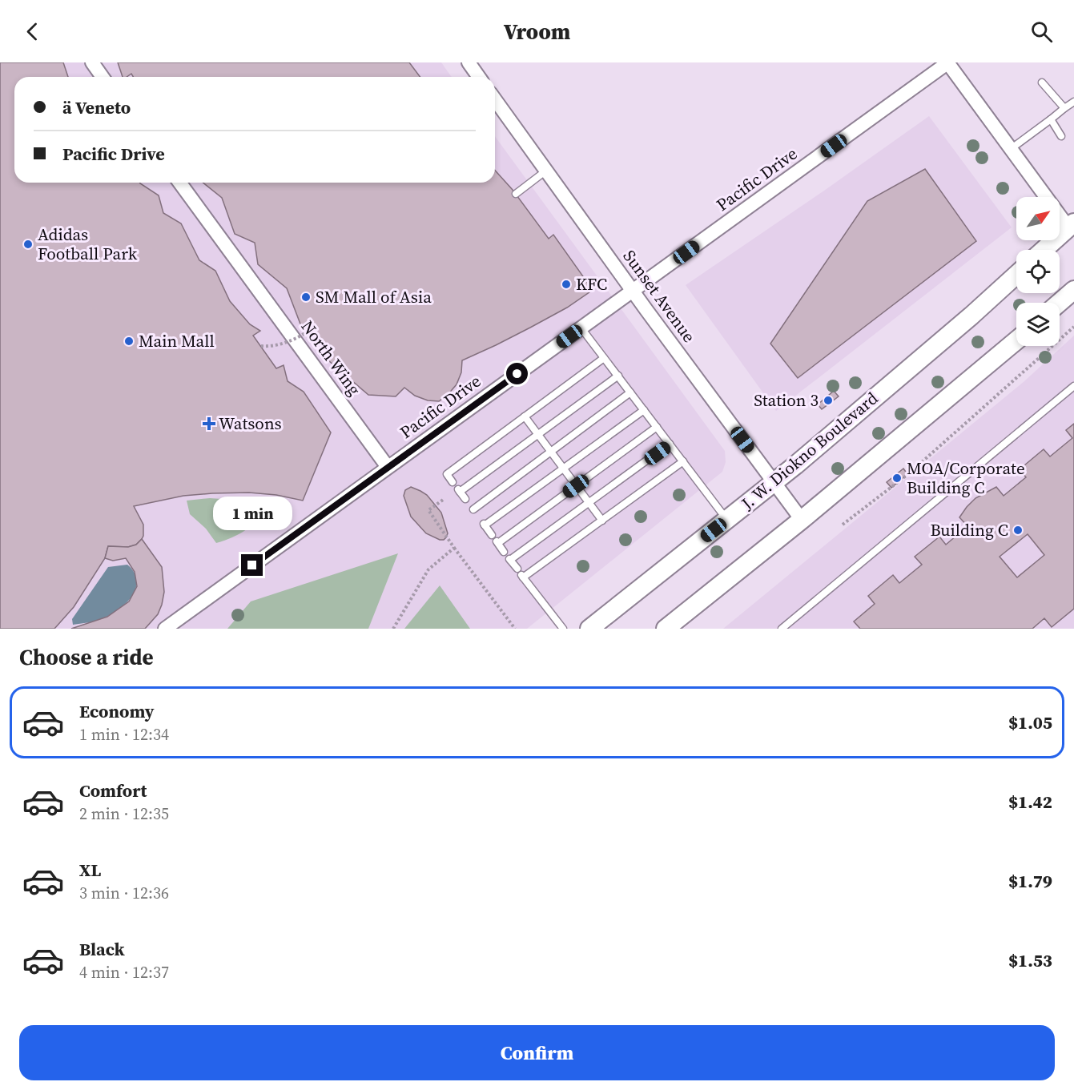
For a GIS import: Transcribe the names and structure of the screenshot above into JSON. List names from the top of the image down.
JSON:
{
  "streets": {
    "street": [
      "Pacific Drive",
      "Sunset Avenue",
      "North Wing",
      "J. W. Diokno Boulevard"
    ]
  },
  "crossings": [
    ["Pacific Drive", "Sunset Avenue"],
    ["Pacific Drive", "North Wing"],
    ["Sunset Avenue", "J. W. Diokno Boulevard"]
  ],
  "places": {
    "other": [
      "Adidas Football Park",
      "KFC",
      "SM Mall of Asia",
      "Main Mall",
      "Station 3",
      "MOA/Corporate Building C",
      "Building C"
    ],
    "health": ["Watsons"]
  },
  "north": "top right",
  "page": {
    "header": "Vroom",
    "banner": ["ä Veneto", "Pacific Drive"],
    "bubble": "1 min",
    "heading": "Choose a ride",
    "list": [
      {
        "name": "Economy",
        "note": "1 min · 12:34",
        "value": "$1.05"
      },
      {
        "name": "Comfort",
        "note": "2 min · 12:35",
        "value": "$1.42"
      },
      {
        "name": "XL",
        "note": "3 min · 12:36",
        "value": "$1.79"
      },
      {
        "name": "Black",
        "note": "4 min · 12:37",
        "value": "$1.53"
      }
    ],
    "buttons": "Confirm"
  }
}
